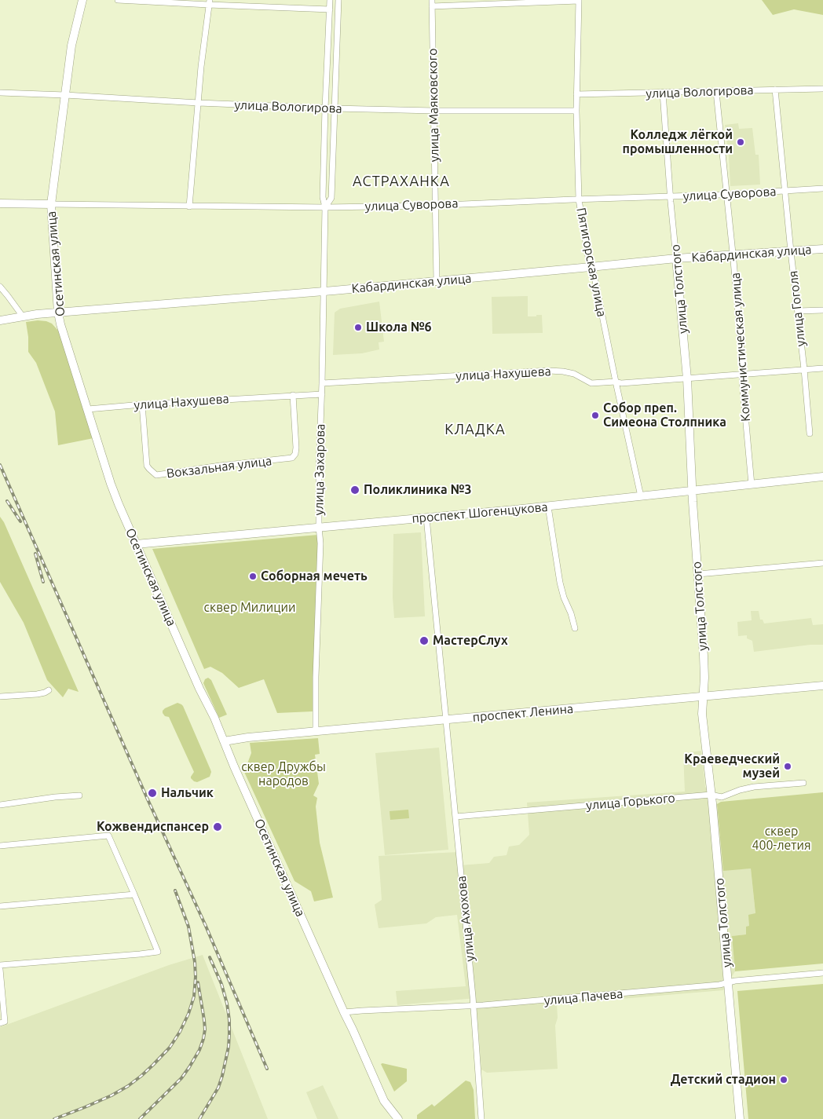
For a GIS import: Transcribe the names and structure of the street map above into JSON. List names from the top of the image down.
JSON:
{
  "streets": {
    "main road": [
      "улица Суворова",
      "Кабардинская улица",
      "Осетинская улица",
      "улица Толстого",
      "проспект Шогенцукова",
      "проспект Ленина"
    ],
    "street": [
      "улица Вологирова",
      "улица Маяковского",
      "Пятигорская улица",
      "улица Гоголя",
      "Коммунистическая улица",
      "улица Нахушева",
      "Вокзальная улица",
      "улица Захарова",
      "улица Горького",
      "улица Ахохова",
      "улица Пачева"
    ]
  },
  "crossings": [
    ["улица Вологирова", "улица Маяковского"],
    ["улица Вологирова", "Пятигорская улица"],
    ["улица Вологирова", "Осетинская улица"],
    ["улица Вологирова", "улица Толстого"],
    ["улица Вологирова", "улица Гоголя"],
    ["улица Вологирова", "Коммунистическая улица"],
    ["улица Вологирова", "улица Захарова"],
    ["улица Маяковского", "улица Суворова"],
    ["улица Маяковского", "Кабардинская улица"],
    ["улица Суворова", "Пятигорская улица"],
    ["улица Суворова", "Осетинская улица"],
    ["улица Суворова", "улица Толстого"],
    ["улица Суворова", "улица Гоголя"],
    ["улица Суворова", "Коммунистическая улица"],
    ["улица Суворова", "улица Захарова"],
    ["Кабардинская улица", "Пятигорская улица"],
    ["Кабардинская улица", "Осетинская улица"],
    ["Кабардинская улица", "улица Толстого"],
    ["Кабардинская улица", "улица Гоголя"],
    ["Кабардинская улица", "Коммунистическая улица"],
    ["Кабардинская улица", "улица Захарова"],
    ["Пятигорская улица", "улица Нахушева"],
    ["Пятигорская улица", "проспект Шогенцукова"],
    ["Осетинская улица", "улица Нахушева"],
    ["Осетинская улица", "проспект Шогенцукова"],
    ["Осетинская улица", "проспект Ленина"],
    ["Осетинская улица", "улица Пачева"],
    ["улица Толстого", "улица Нахушева"],
    ["улица Толстого", "проспект Шогенцукова"],
    ["улица Толстого", "проспект Ленина"],
    ["улица Толстого", "улица Горького"],
    ["улица Толстого", "улица Пачева"],
    ["улица Гоголя", "улица Нахушева"],
    ["Коммунистическая улица", "улица Нахушева"],
    ["Коммунистическая улица", "проспект Шогенцукова"],
    ["улица Нахушева", "Вокзальная улица"],
    ["улица Нахушева", "улица Захарова"],
    ["улица Захарова", "проспект Шогенцукова"],
    ["улица Захарова", "проспект Ленина"],
    ["проспект Шогенцукова", "улица Ахохова"],
    ["проспект Ленина", "улица Ахохова"],
    ["улица Горького", "улица Ахохова"],
    ["улица Ахохова", "улица Пачева"]
  ],
  "districts": ["АСТРАХАНКА", "КЛАДКА"],
  "parks": ["сквер Милиции", "сквер Дружбы народов", "сквер 400-летия"],
  "places": [
    "Колледж лёгкой промышленности",
    "Школа №6",
    "Собор преп. Симеона Столпника",
    "Поликлиника №3",
    "Соборная мечеть",
    "МастерСлух",
    "Краеведческий музей",
    "Нальчик",
    "Кожвендиспансер",
    "Детский стадион"
  ]
}
